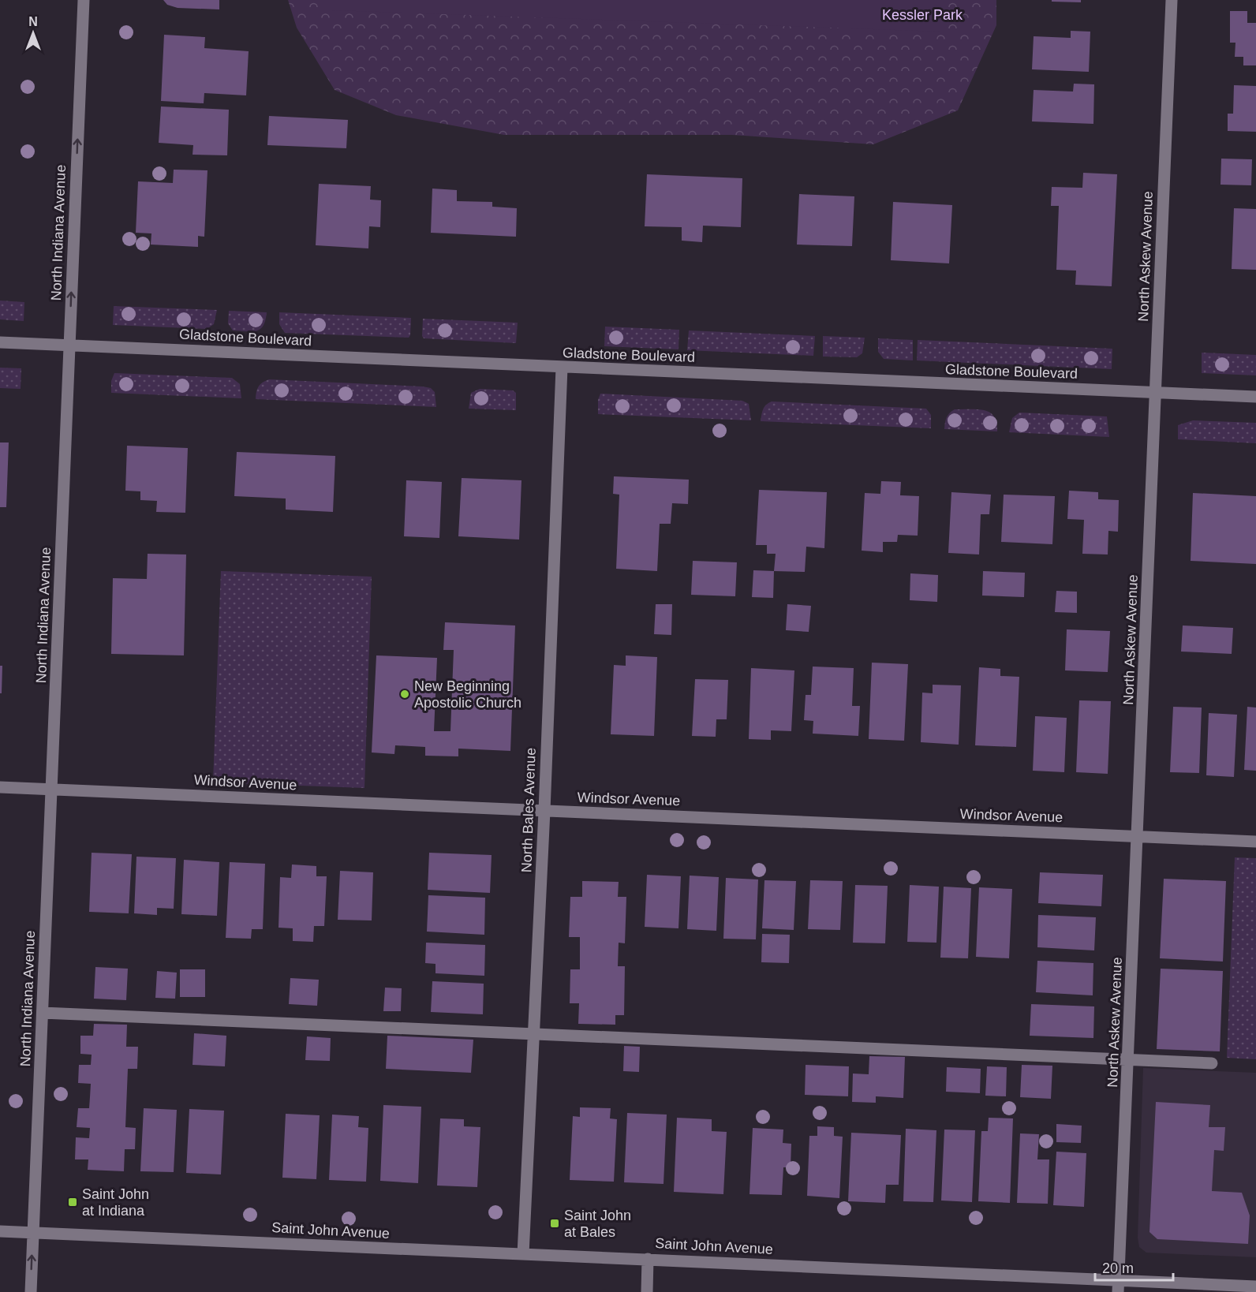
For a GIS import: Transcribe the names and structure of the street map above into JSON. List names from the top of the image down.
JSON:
{
  "streets": {
    "street": [
      "North Indiana Avenue",
      "North Askew Avenue",
      "Gladstone Boulevard",
      "Windsor Avenue",
      "North Bales Avenue",
      "Saint John Avenue"
    ]
  },
  "crossings": [
    ["North Indiana Avenue", "Gladstone Boulevard"],
    ["North Indiana Avenue", "Windsor Avenue"],
    ["North Indiana Avenue", "Saint John Avenue"],
    ["North Askew Avenue", "Gladstone Boulevard"],
    ["North Askew Avenue", "Windsor Avenue"],
    ["North Askew Avenue", "Saint John Avenue"],
    ["Gladstone Boulevard", "North Bales Avenue"],
    ["Windsor Avenue", "North Bales Avenue"],
    ["North Bales Avenue", "Saint John Avenue"]
  ],
  "parks": ["Kessler Park"],
  "places": {
    "other": ["New Beginning Apostolic Church"],
    "transit": ["Saint John at Indiana", "Saint John at Bales"]
  },
  "scale_bar": "20 m",
  "north": "top"
}
